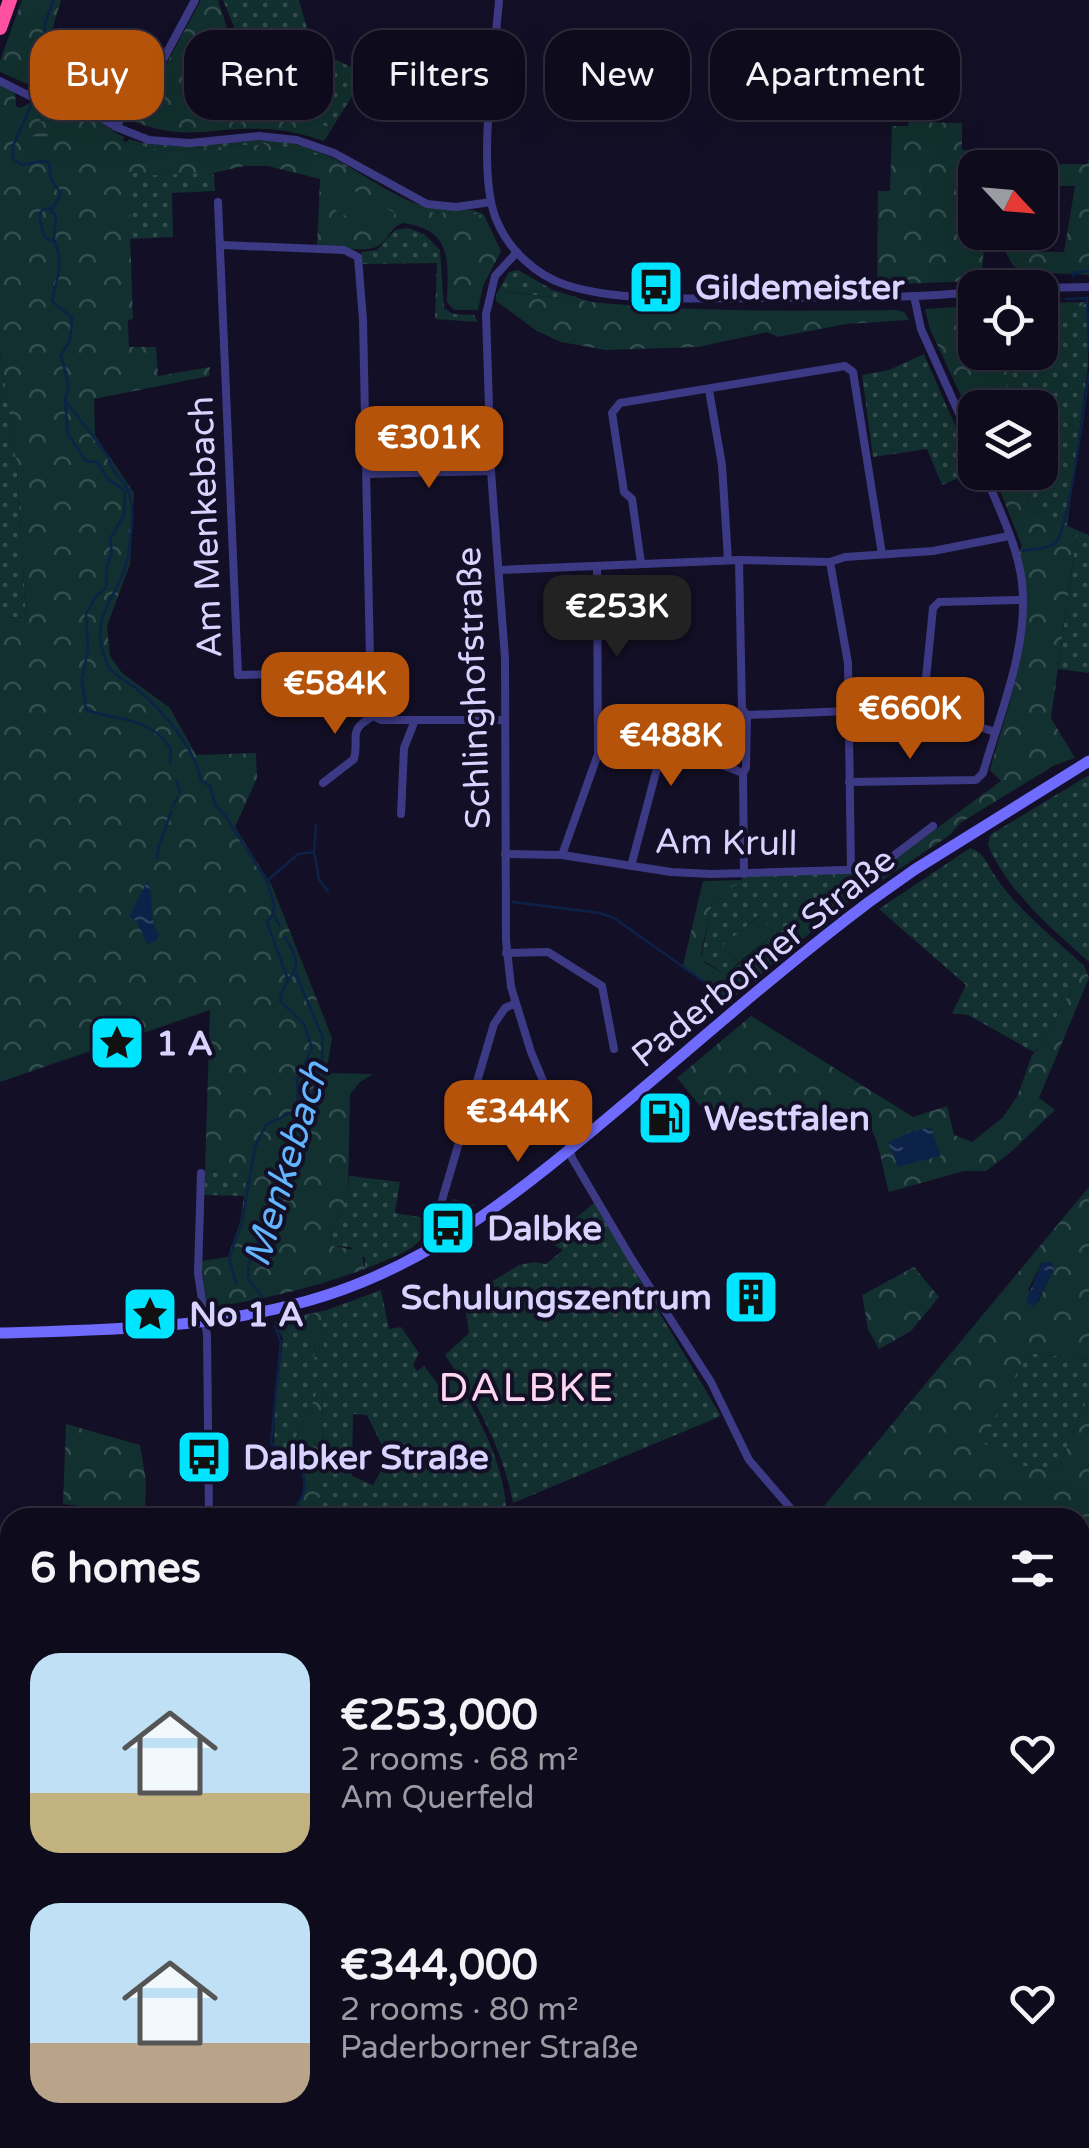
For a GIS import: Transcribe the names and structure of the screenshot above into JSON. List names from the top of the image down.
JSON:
{
  "streets": {
    "main road": ["Paderborner Straße"],
    "street": ["Am Menkebach", "Schlinghofstraße", "Am Krull"]
  },
  "crossings": [
    ["Schlinghofstraße", "Am Krull"],
    ["Schlinghofstraße", "Paderborner Straße"]
  ],
  "districts": ["DALBKE"],
  "water": ["Menkebach"],
  "places": {
    "bus stop": ["Gildemeister", "Dalbke", "Dalbker Straße"],
    "place": ["1 A", "No 1 A"],
    "fuel station": ["Westfalen"],
    "building": ["Schulungszentrum"]
  },
  "north": "bottom right",
  "page": {
    "chip": [
      "Buy",
      "Rent",
      "Filters",
      "New",
      "Apartment"
    ],
    "price": [
      "€301K",
      "€253K",
      "€584K",
      "€660K",
      "€488K",
      "€344K"
    ],
    "heading": "6 homes",
    "list": [
      {
        "name": "€253,000",
        "note": "2 rooms · 68 m² · Am Querfeld"
      },
      {
        "name": "€344,000",
        "note": "2 rooms · 80 m² · Paderborner Straße"
      }
    ]
  }
}
